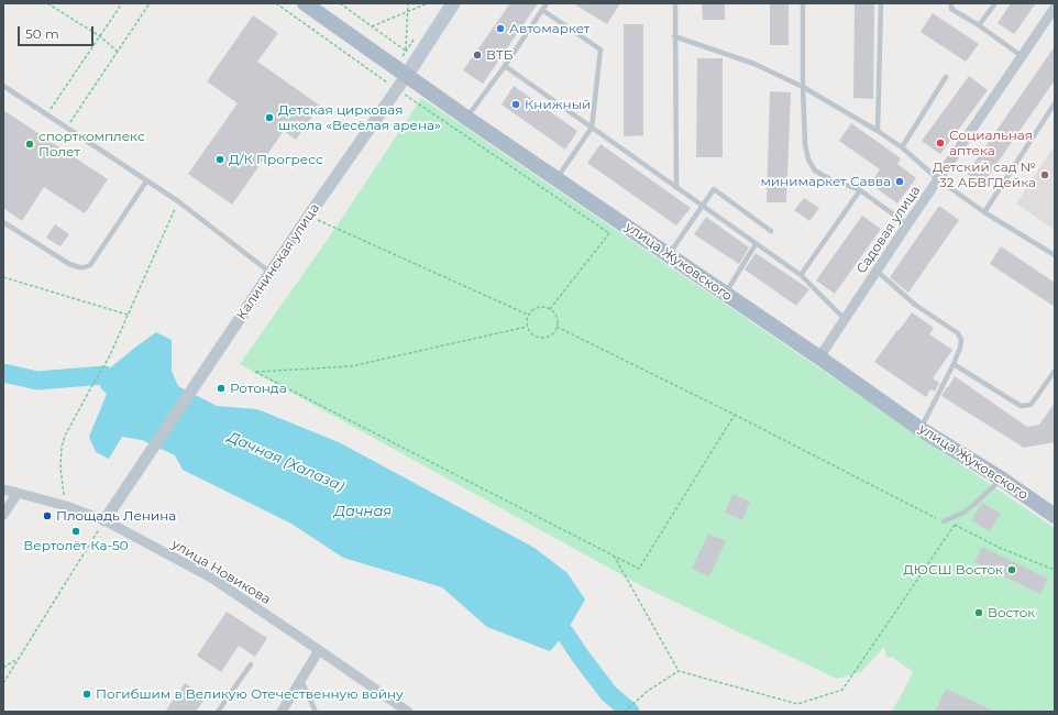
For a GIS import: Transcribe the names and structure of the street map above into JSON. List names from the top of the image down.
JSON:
{
  "streets": {
    "main road": ["Калининская улица", "улица Жуковского"],
    "street": ["Садовая улица", "улица Новикова"]
  },
  "crossings": [
    ["Садовая улица", "улица Жуковского"],
    ["Калининская улица", "улица Жуковского"],
    ["Калининская улица", "улица Новикова"]
  ],
  "water": ["Дачная (Халаза)", "Дачная"],
  "places": [
    "Автомаркет",
    "ВТБ",
    "Книжный",
    "Детская цирковая школа «Весёлая арена»",
    "Социальная аптека",
    "спорткомплекс Полет",
    "Д/К Прогресс",
    "Детский сад № 32 АБВГДейка",
    "минимаркет Савва",
    "Ротонда",
    "Площадь Ленина",
    "Вертолёт Ка-50",
    "ДЮСШ Восток",
    "Восток",
    "Погибшим в Великую Отечественную войну"
  ],
  "scale_bar": "50 m"
}
